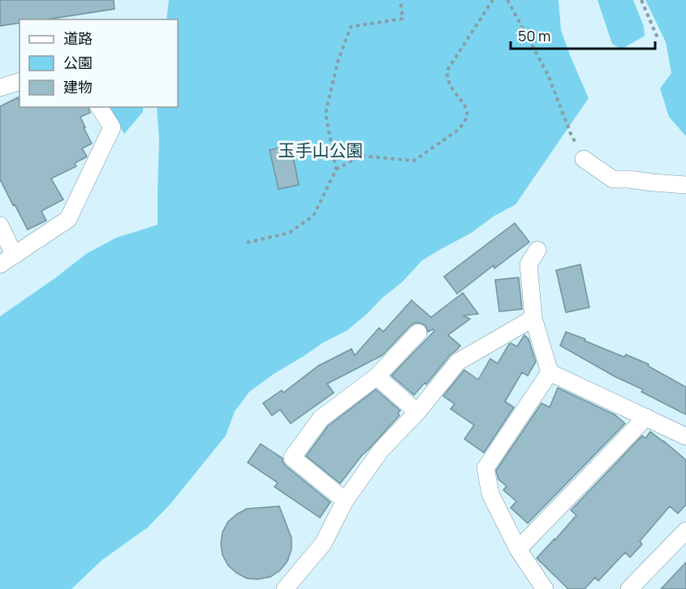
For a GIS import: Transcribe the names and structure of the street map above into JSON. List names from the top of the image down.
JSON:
{
  "parks": ["玉手山公園"],
  "legend": ["道路", "公園", "建物"],
  "scale_bar": "50 m"
}
